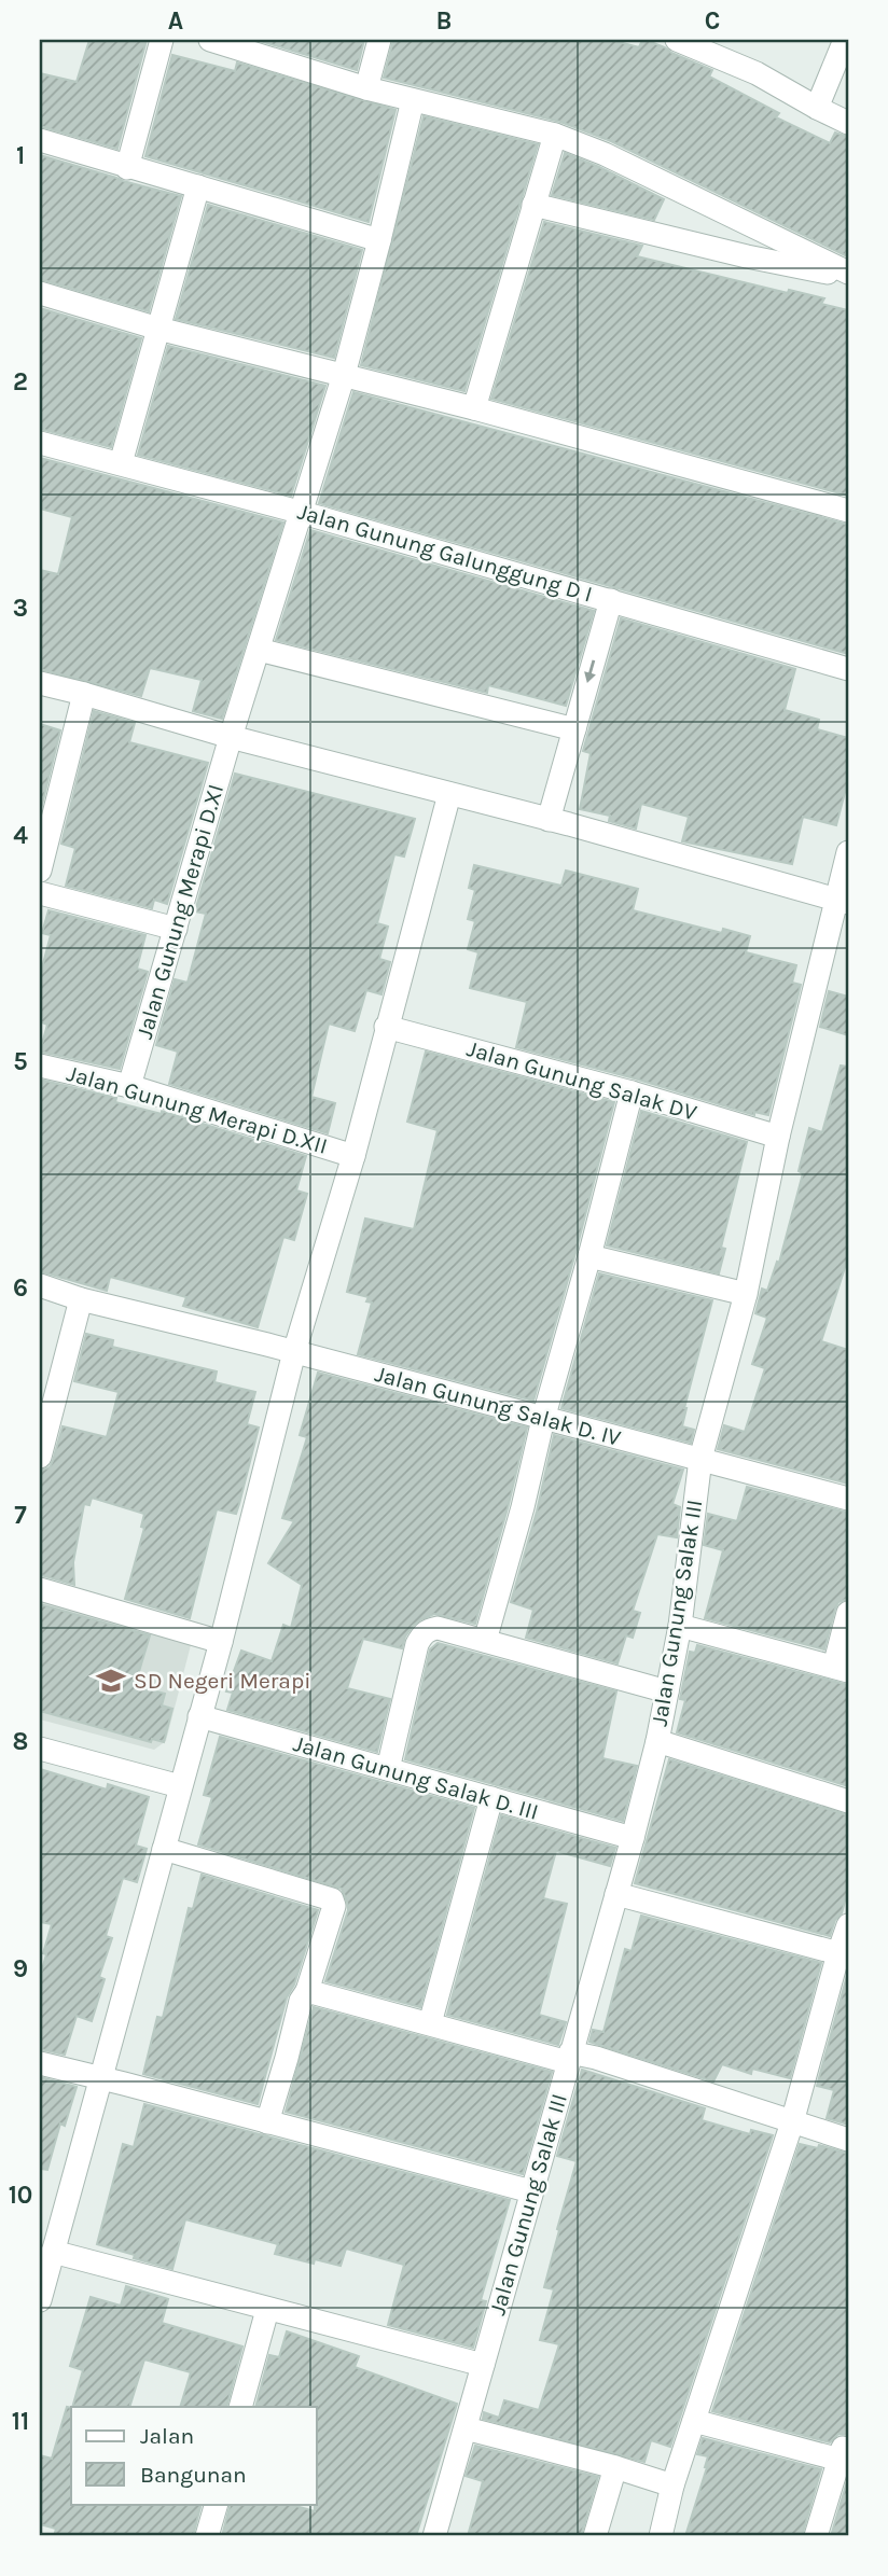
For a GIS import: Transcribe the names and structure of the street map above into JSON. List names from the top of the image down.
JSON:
{
  "streets": {
    "street": [
      "Jalan Gunung Galunggung D I",
      "Jalan Gunung Merapi D.XI",
      "Jalan Gunung Salak DV",
      "Jalan Gunung Merapi D.XII",
      "Jalan Gunung Salak D. IV",
      "Jalan Gunung Salak III",
      "Jalan Gunung Salak D. III"
    ]
  },
  "crossings": [
    ["Jalan Gunung Galunggung D I", "Jalan Gunung Merapi D.XI"],
    ["Jalan Gunung Merapi D.XI", "Jalan Gunung Merapi D.XII"],
    ["Jalan Gunung Salak DV", "Jalan Gunung Salak III"],
    ["Jalan Gunung Salak D. IV", "Jalan Gunung Salak III"],
    ["Jalan Gunung Salak III", "Jalan Gunung Salak D. III"]
  ],
  "places": {
    "school or university": ["SD Negeri Merapi"]
  },
  "legend": ["Jalan", "Bangunan"],
  "grid": {
    "columns": ["A", "B", "C"],
    "rows": [
      "1",
      "2",
      "3",
      "4",
      "5",
      "6",
      "7",
      "8",
      "9",
      "10",
      "11"
    ]
  }
}
